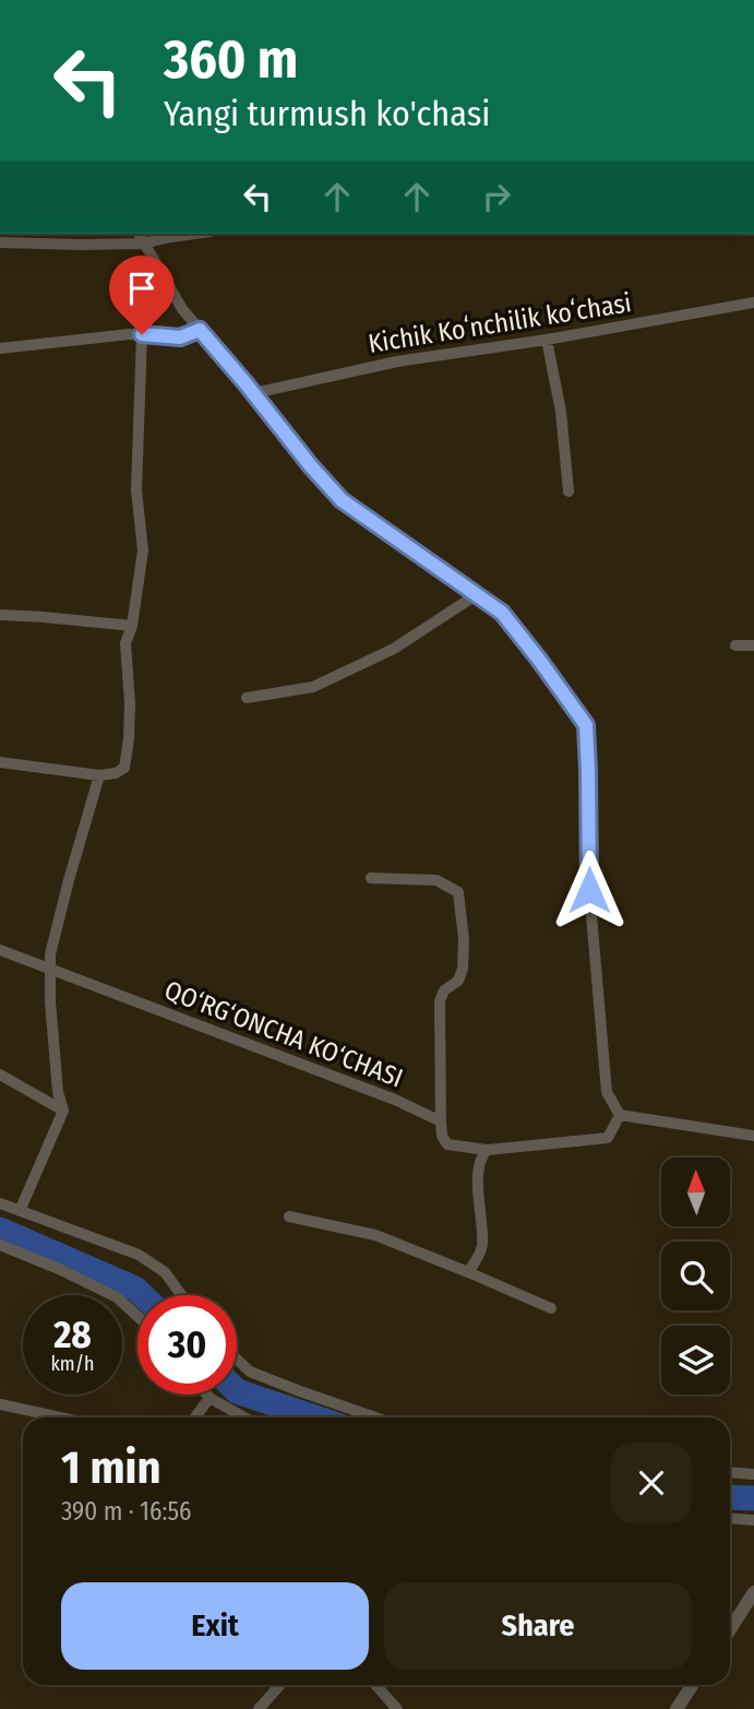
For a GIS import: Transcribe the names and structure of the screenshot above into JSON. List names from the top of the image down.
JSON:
{
  "streets": {
    "street": ["Kichik Koʻnchilik koʻchasi", "QO‘RG‘ONCHA KO‘CHASI"]
  },
  "north": "top",
  "page": {
    "turn": ["360 m", "Yangi turmush ko'chasi"],
    "speed": "28 km/h",
    "limit": "30",
    "heading": ["1 min", "390 m · 16:56"],
    "buttons": ["Exit", "Share"]
  }
}
